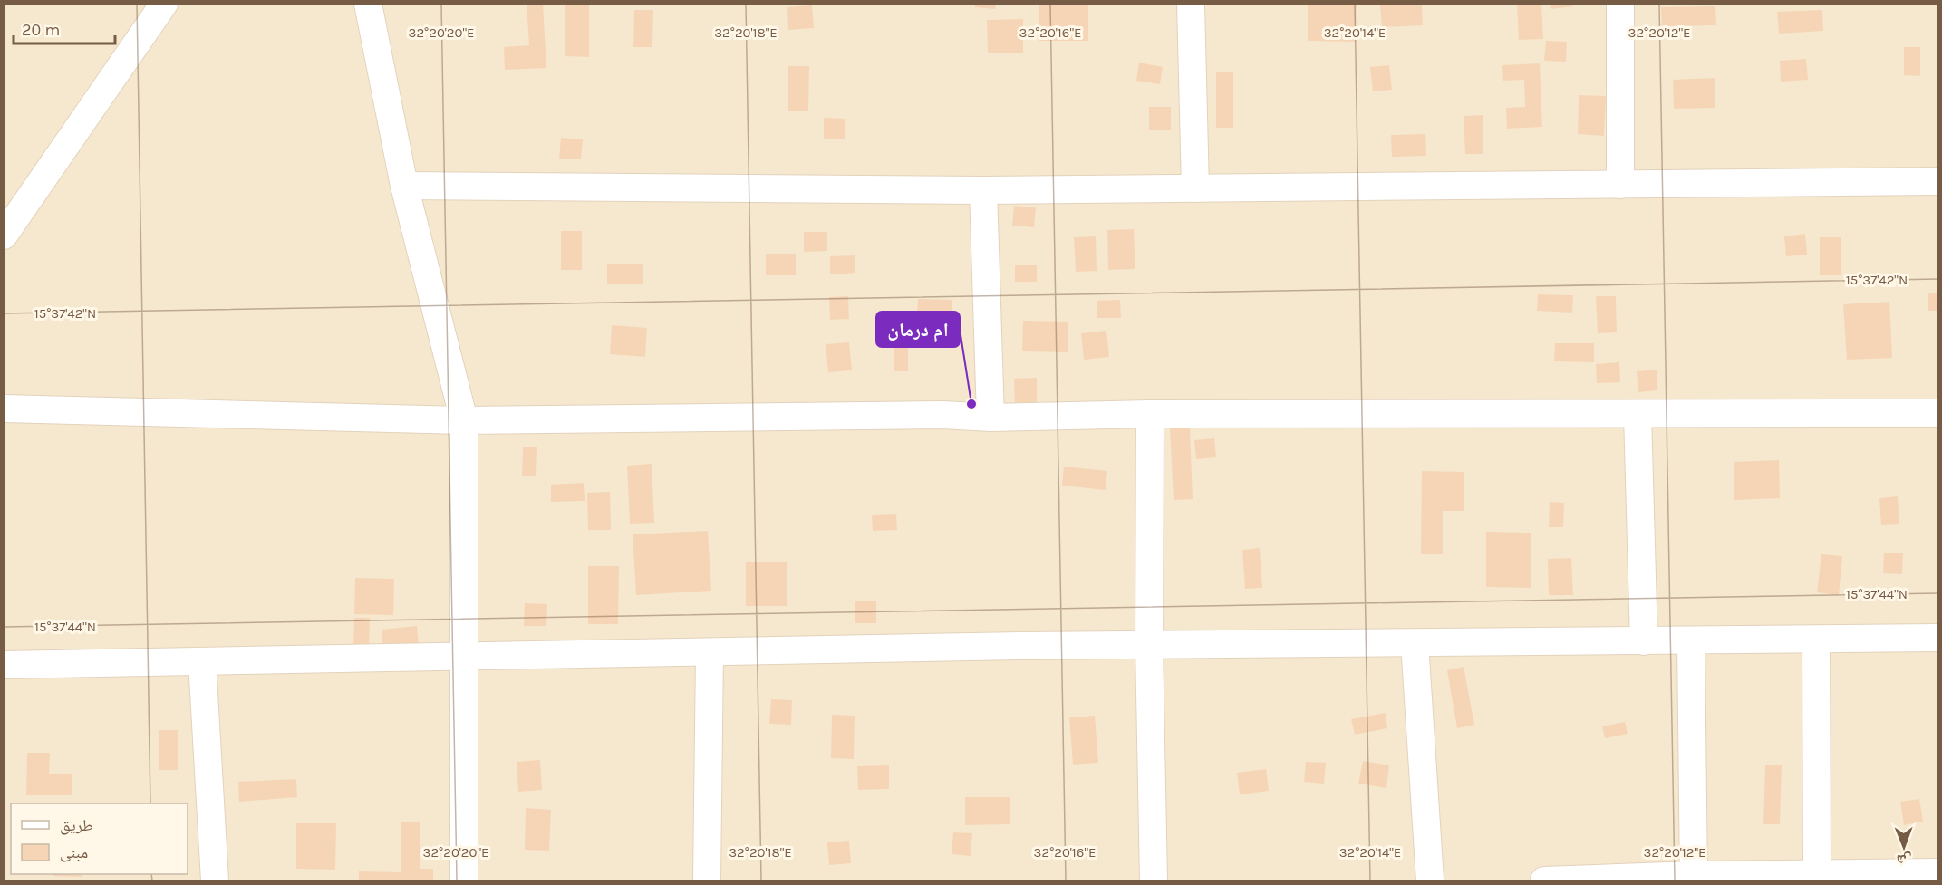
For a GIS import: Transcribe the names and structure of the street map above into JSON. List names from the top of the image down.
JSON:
{
  "places": ["ام درمان"],
  "legend": ["طريق", "مبنى"],
  "scale_bar": "20 m",
  "north": "bottom",
  "coordinates": [
    "32°20'20\"E",
    "32°20'18\"E",
    "32°20'16\"E",
    "32°20'14\"E",
    "32°20'12\"E",
    "15°37'42\"N",
    "15°37'44\"N"
  ]
}
